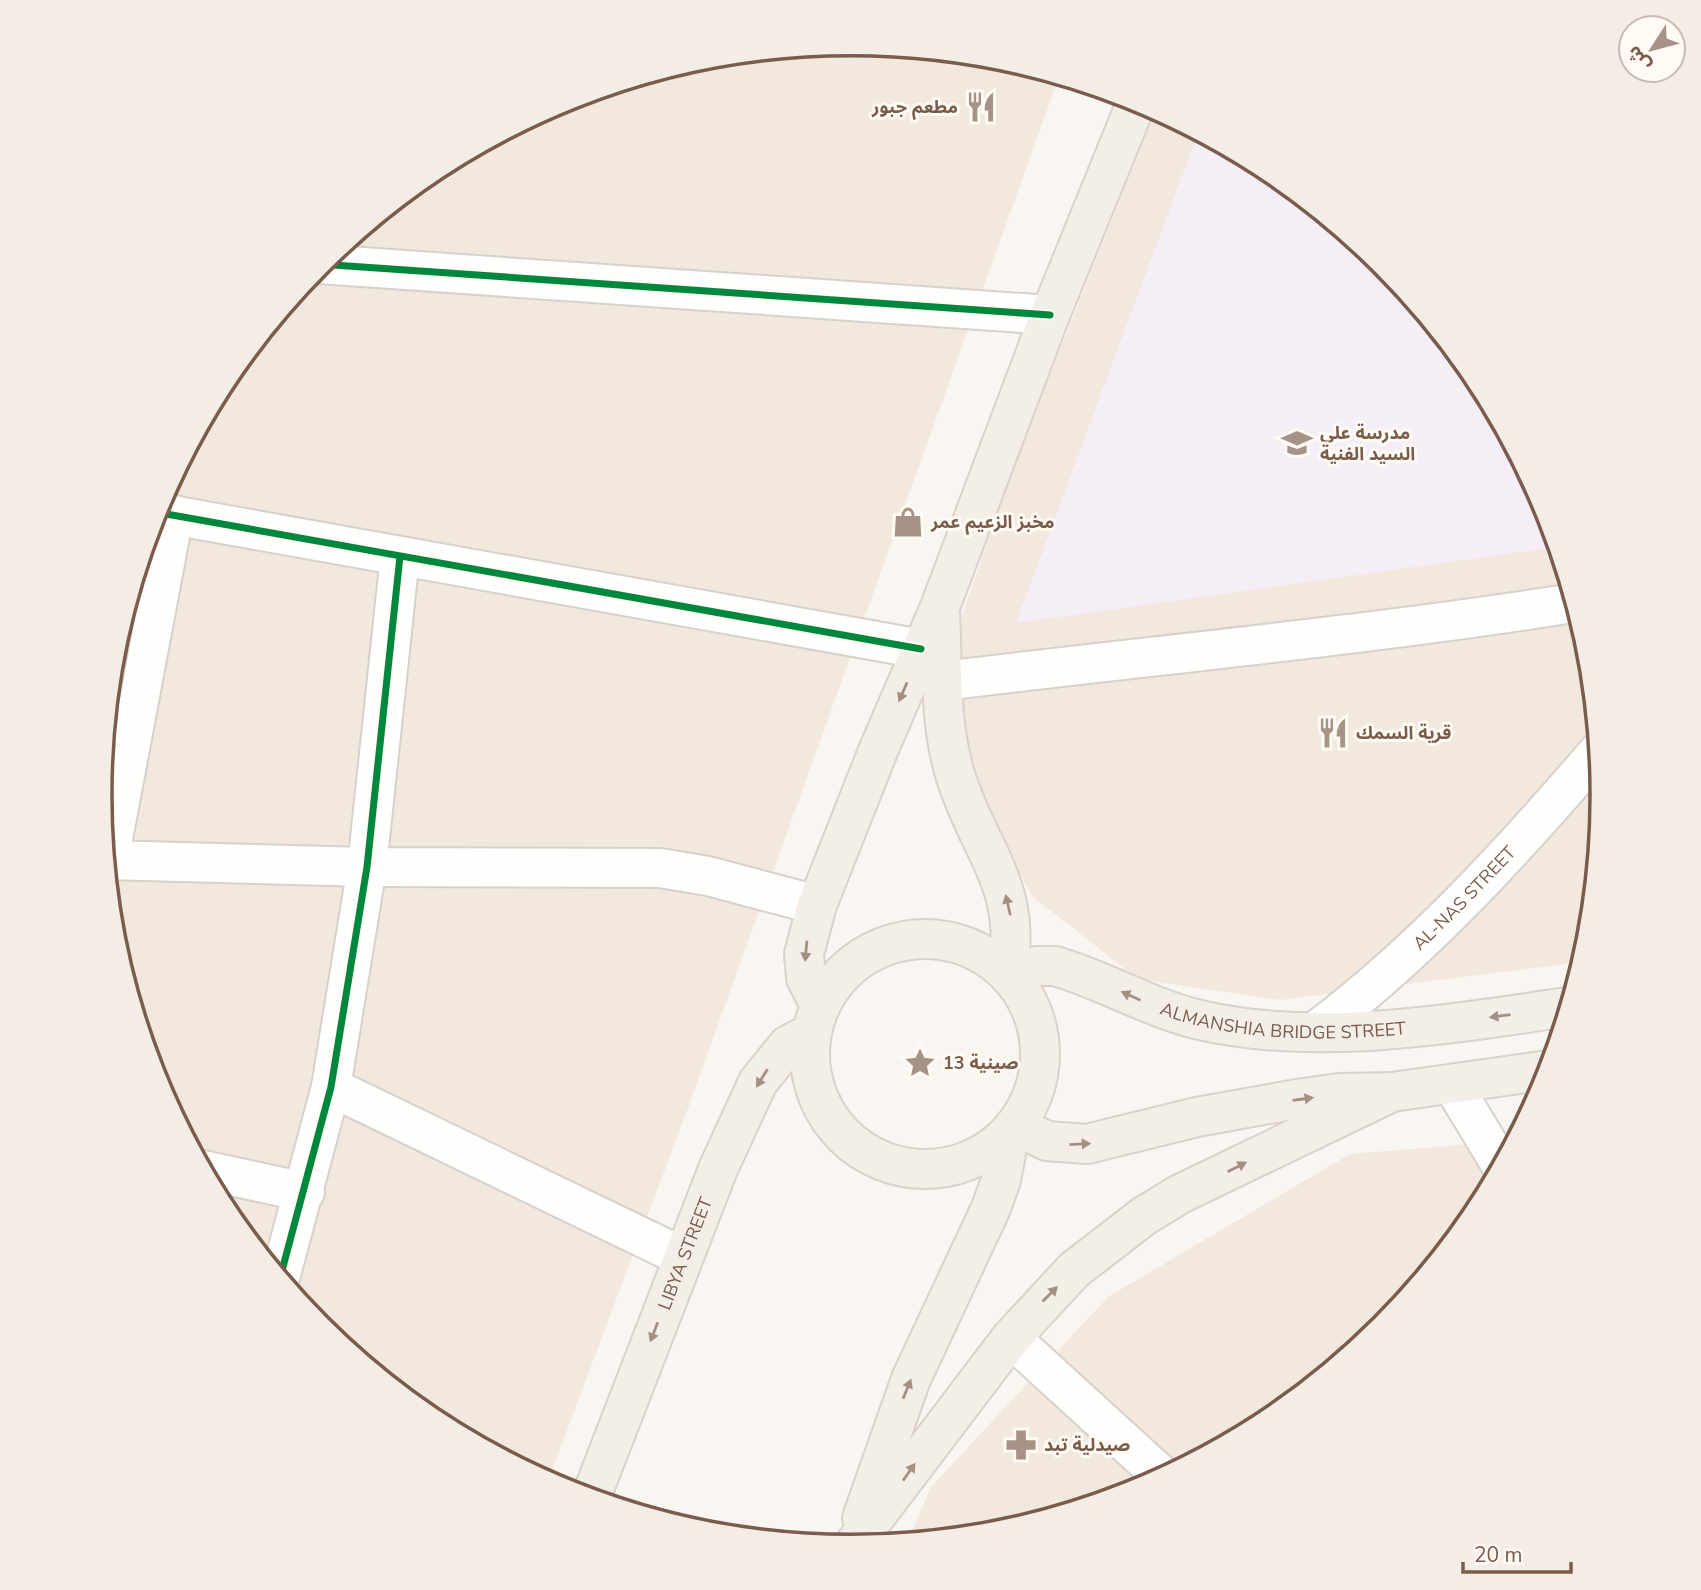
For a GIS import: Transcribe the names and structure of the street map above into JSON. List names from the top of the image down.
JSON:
{
  "streets": {
    "main road": ["ALMANSHIA BRIDGE STREET", "LIBYA STREET"],
    "street": ["AL-NAS STREET"]
  },
  "crossings": [
    ["AL-NAS STREET", "ALMANSHIA BRIDGE STREET"],
    ["ALMANSHIA BRIDGE STREET", "LIBYA STREET"]
  ],
  "places": {
    "restaurant": ["مطعم جبور", "قرية السمك"],
    "school or university": ["مدرسة علي السيد الفنية"],
    "shop": ["مخبز الزعيم عمر"],
    "place": ["صينية 13"],
    "pharmacy": ["صيدلية تبد"]
  },
  "scale_bar": "20 m",
  "north": "bottom left"
}
